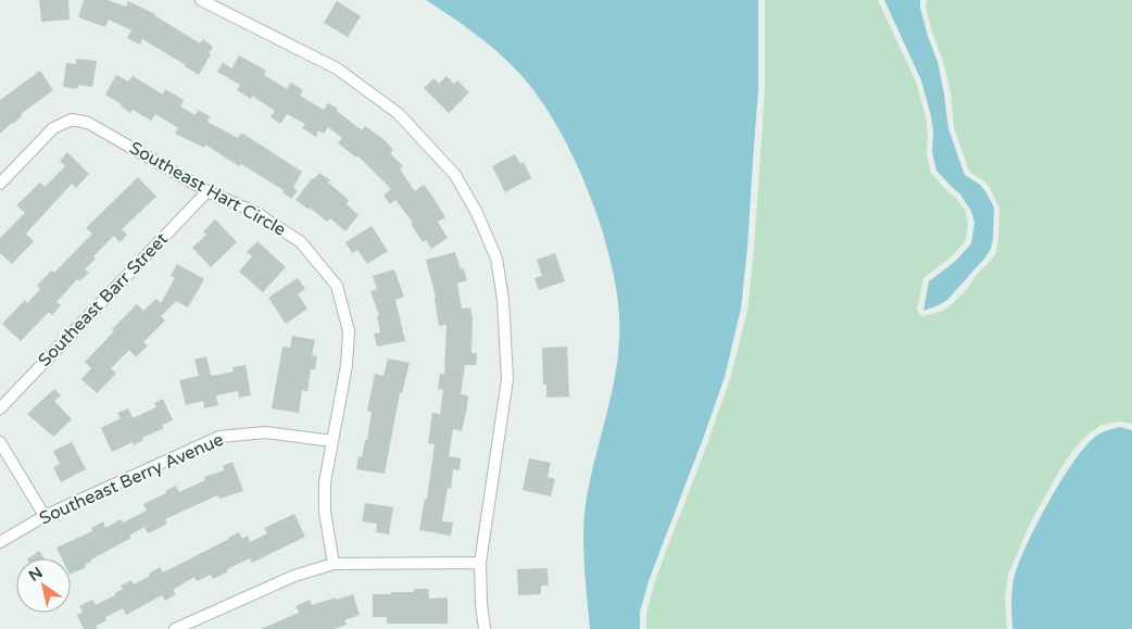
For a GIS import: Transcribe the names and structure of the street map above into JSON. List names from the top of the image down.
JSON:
{
  "streets": {
    "street": ["Southeast Hart Circle", "Southeast Barr Street", "Southeast Berry Avenue"]
  },
  "crossings": [
    ["Southeast Hart Circle", "Southeast Barr Street"],
    ["Southeast Hart Circle", "Southeast Berry Avenue"]
  ],
  "north": "top left"
}
